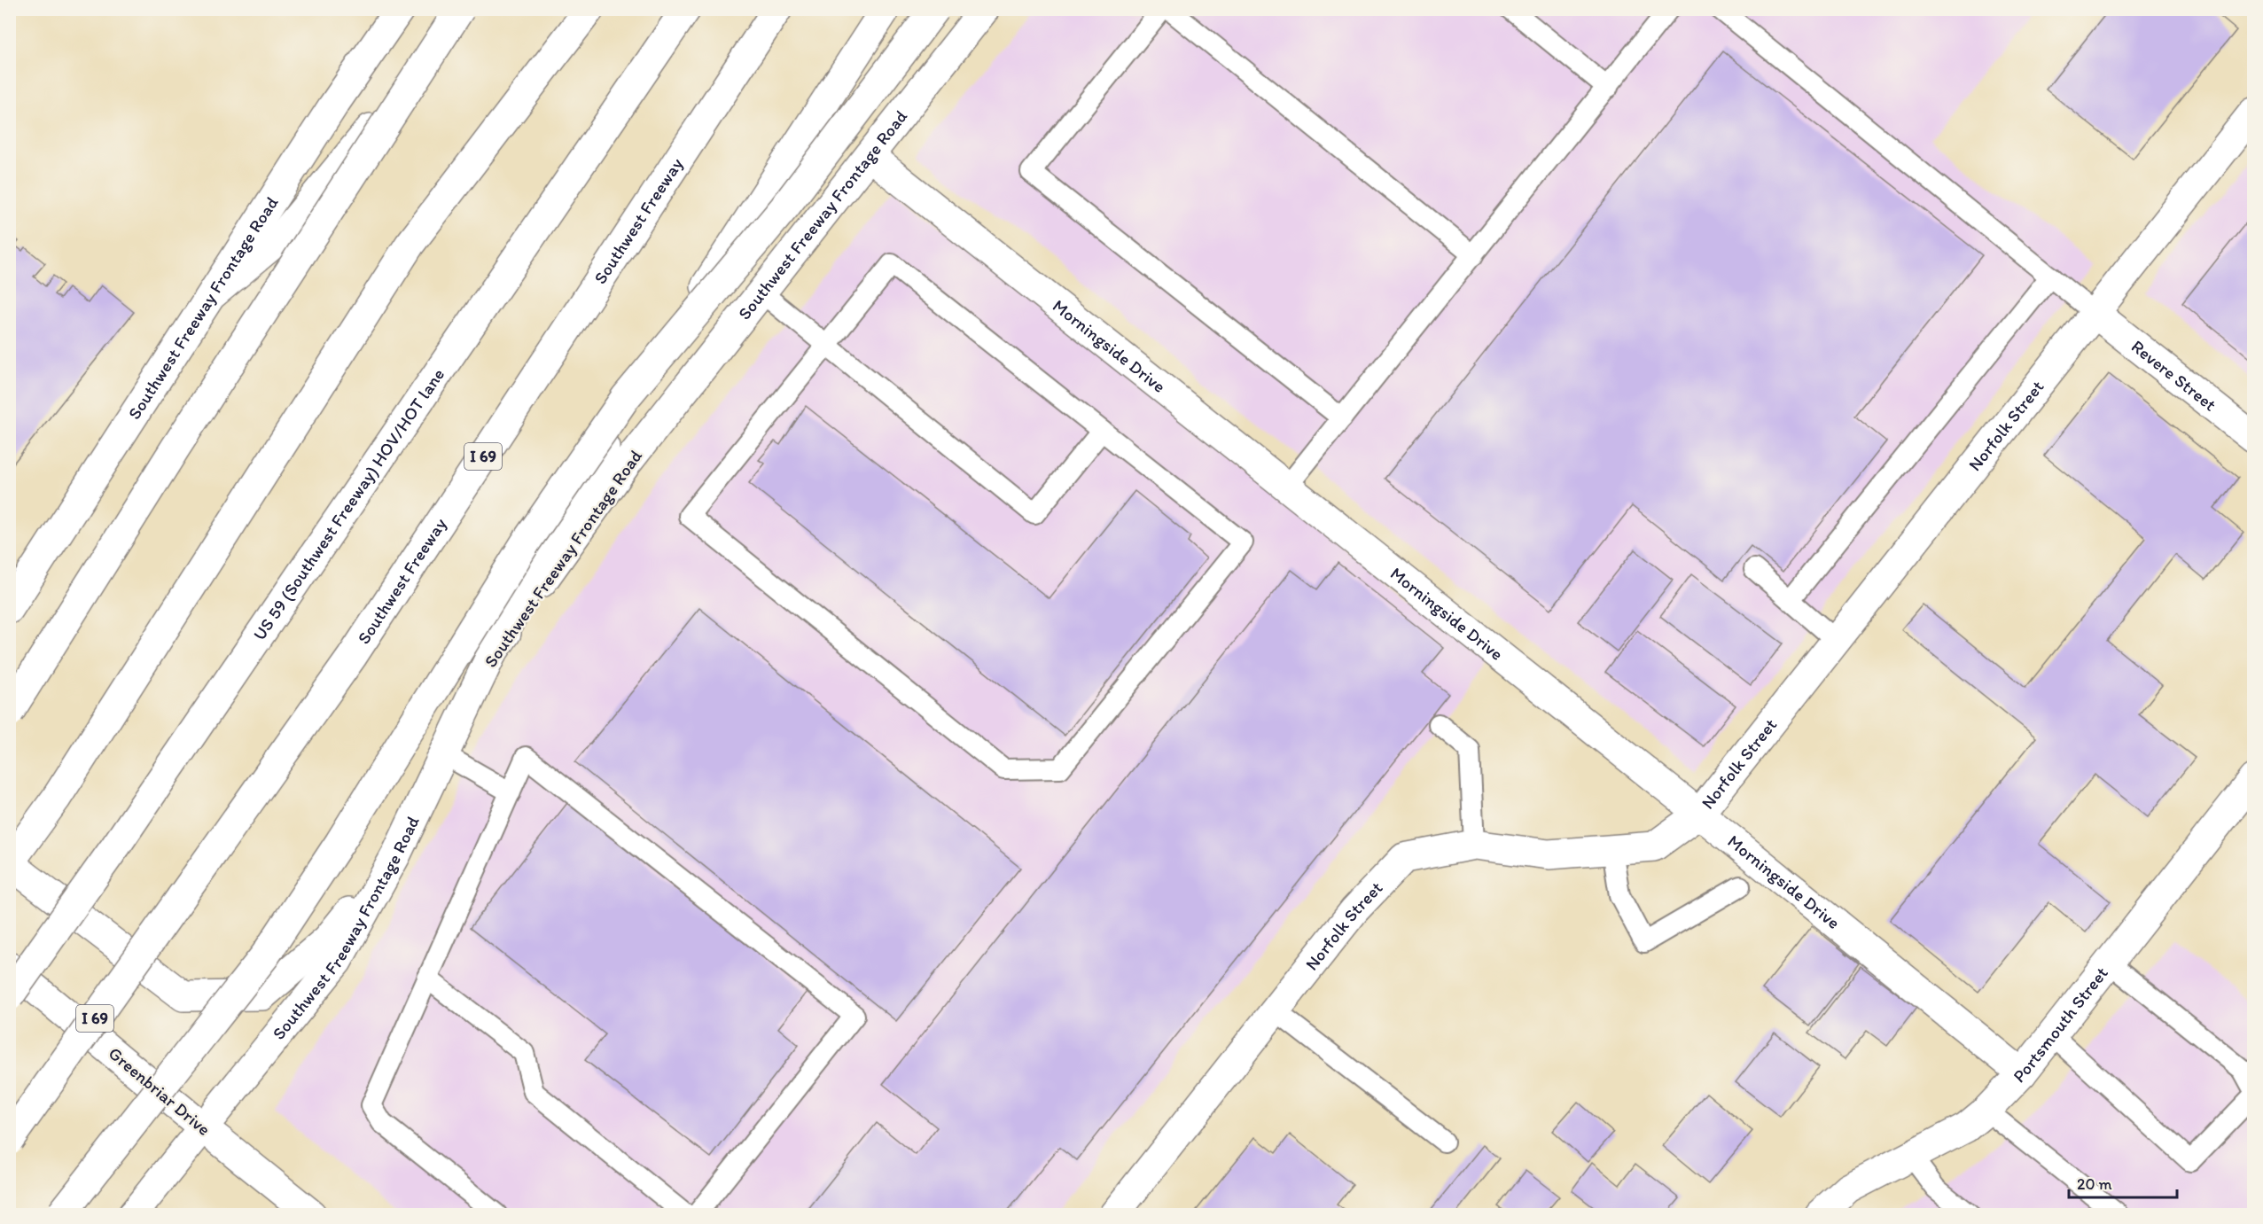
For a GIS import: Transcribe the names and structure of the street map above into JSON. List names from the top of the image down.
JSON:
{
  "streets": {
    "main road": [
      "Southwest Freeway Frontage Road",
      "Southwest Freeway",
      "Morningside Drive",
      "Revere Street",
      "Norfolk Street",
      "I 69",
      "US 59 (Southwest Freeway) HOV/HOT lane",
      "Portsmouth Street",
      "Greenbriar Drive"
    ]
  },
  "crossings": [
    ["Southwest Freeway Frontage Road", "Morningside Drive"],
    ["Southwest Freeway Frontage Road", "Greenbriar Drive"],
    ["Morningside Drive", "Norfolk Street"],
    ["Morningside Drive", "Portsmouth Street"],
    ["Revere Street", "Norfolk Street"]
  ],
  "scale_bar": "20 m"
}
